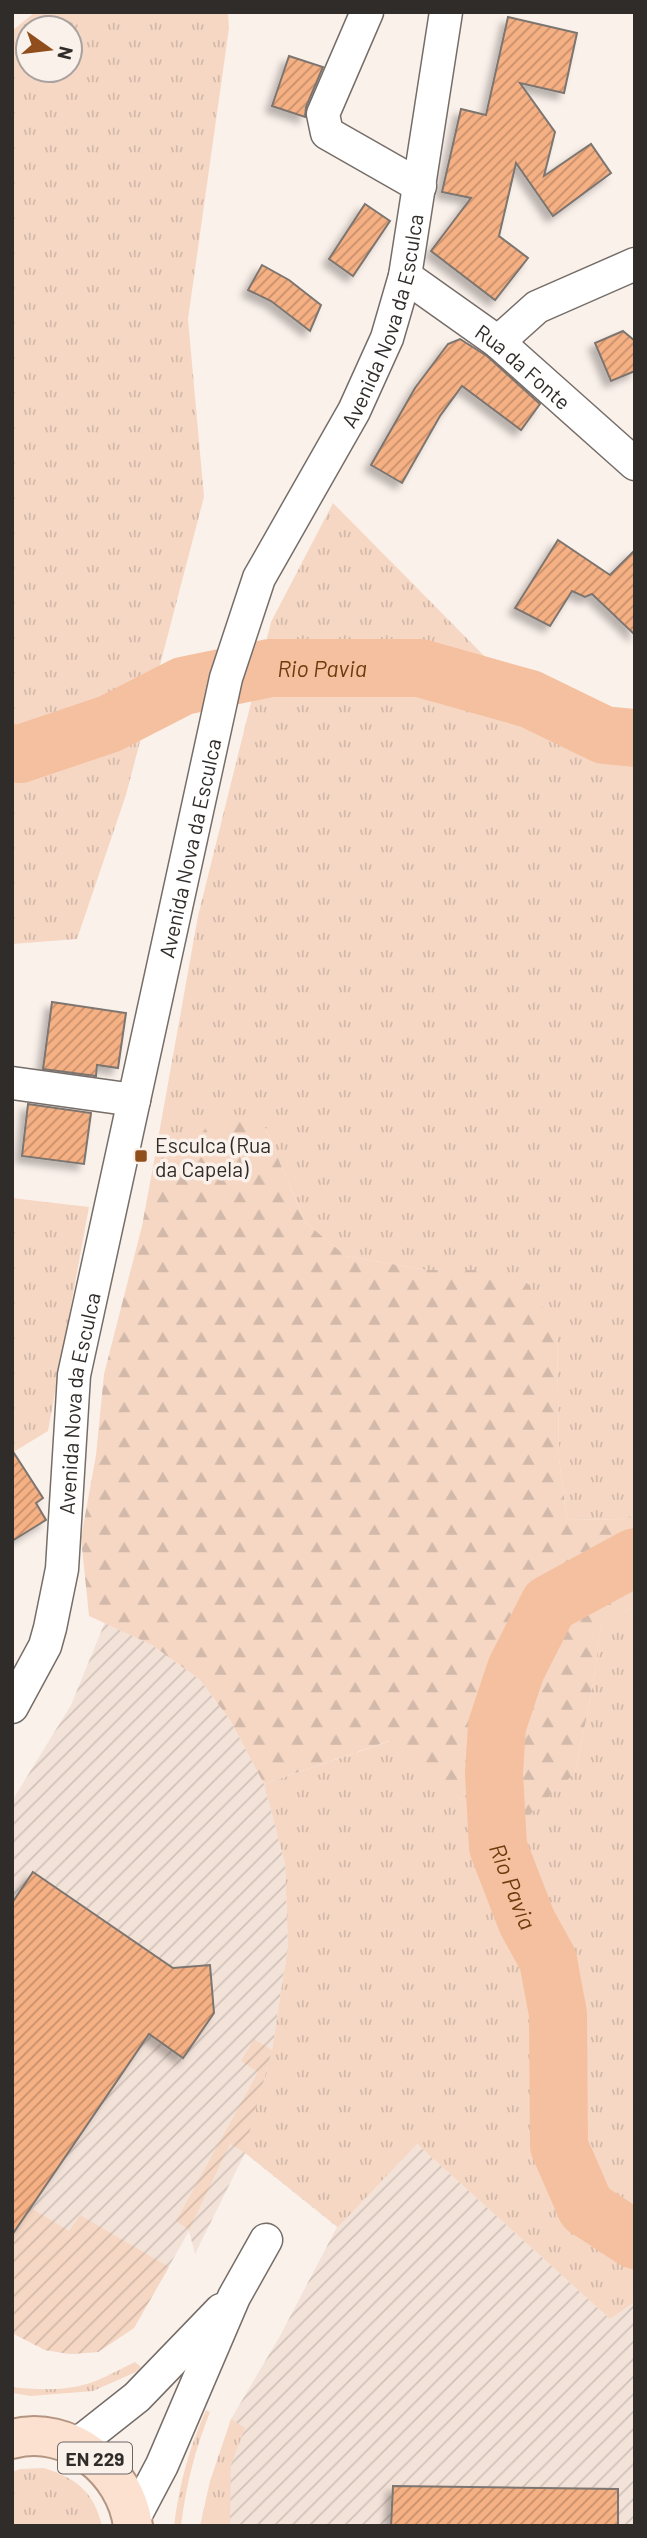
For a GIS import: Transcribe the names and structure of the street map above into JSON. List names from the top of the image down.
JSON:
{
  "streets": {
    "main road": ["EN 229"],
    "street": ["Avenida Nova da Esculca", "Rua da Fonte"]
  },
  "crossings": [
    ["Avenida Nova da Esculca", "Rua da Fonte"]
  ],
  "water": ["Rio Pavia"],
  "places": {
    "transit": ["Esculca (Rua da Capela)"]
  },
  "north": "right"
}
